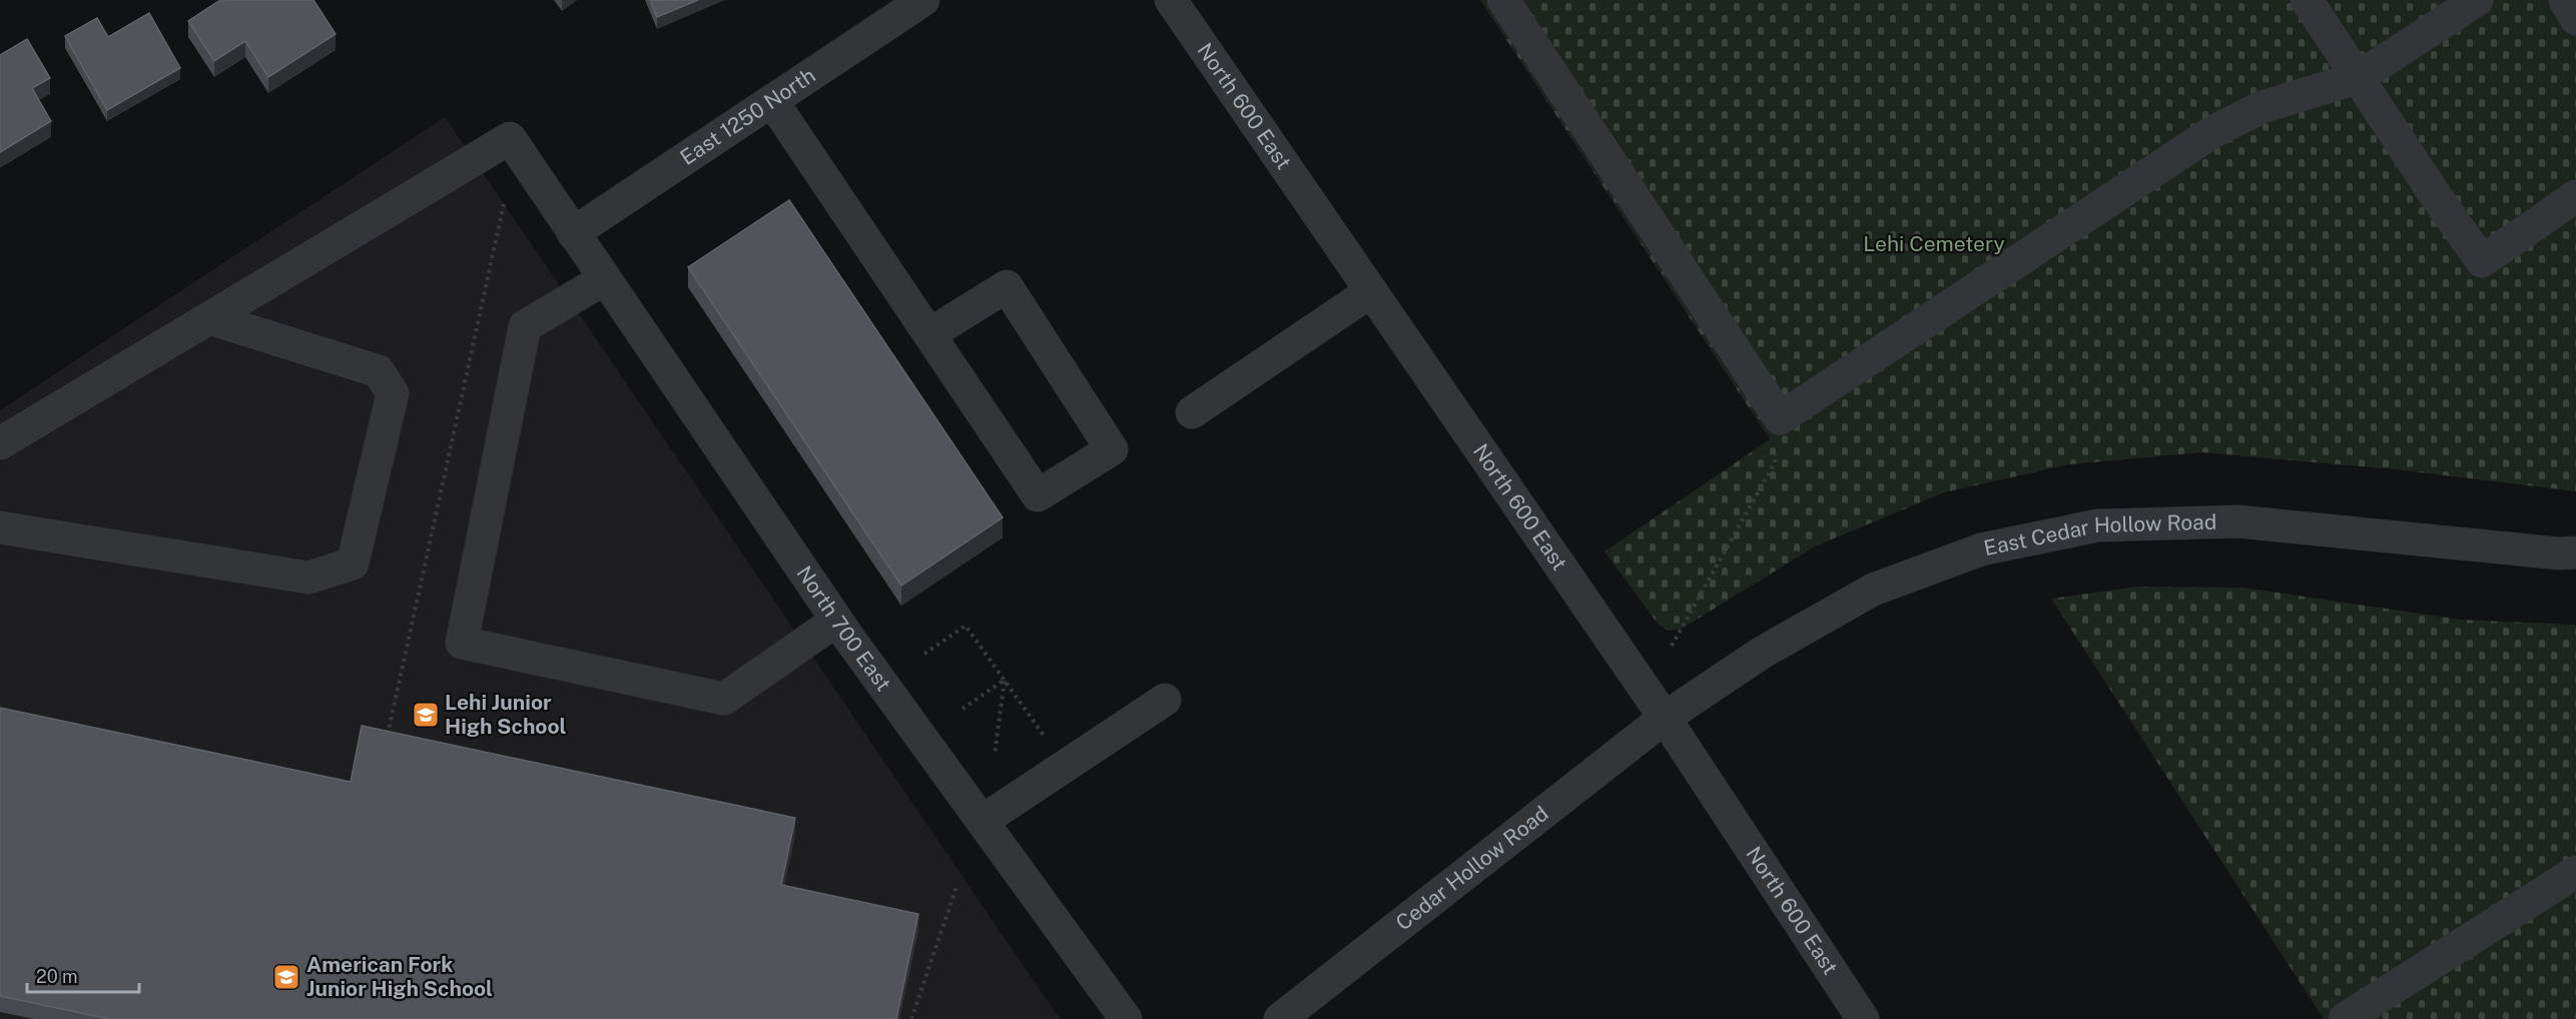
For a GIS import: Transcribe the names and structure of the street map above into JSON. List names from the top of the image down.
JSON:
{
  "streets": {
    "street": [
      "North 600 East",
      "East 1250 North",
      "East Cedar Hollow Road",
      "North 700 East",
      "Cedar Hollow Road"
    ]
  },
  "crossings": [
    ["North 600 East", "East Cedar Hollow Road"],
    ["North 600 East", "Cedar Hollow Road"],
    ["East 1250 North", "North 700 East"],
    ["East Cedar Hollow Road", "Cedar Hollow Road"]
  ],
  "parks": ["Lehi Cemetery"],
  "places": {
    "school or university": ["Lehi Junior High School", "American Fork Junior High School"]
  },
  "scale_bar": "20 m"
}
